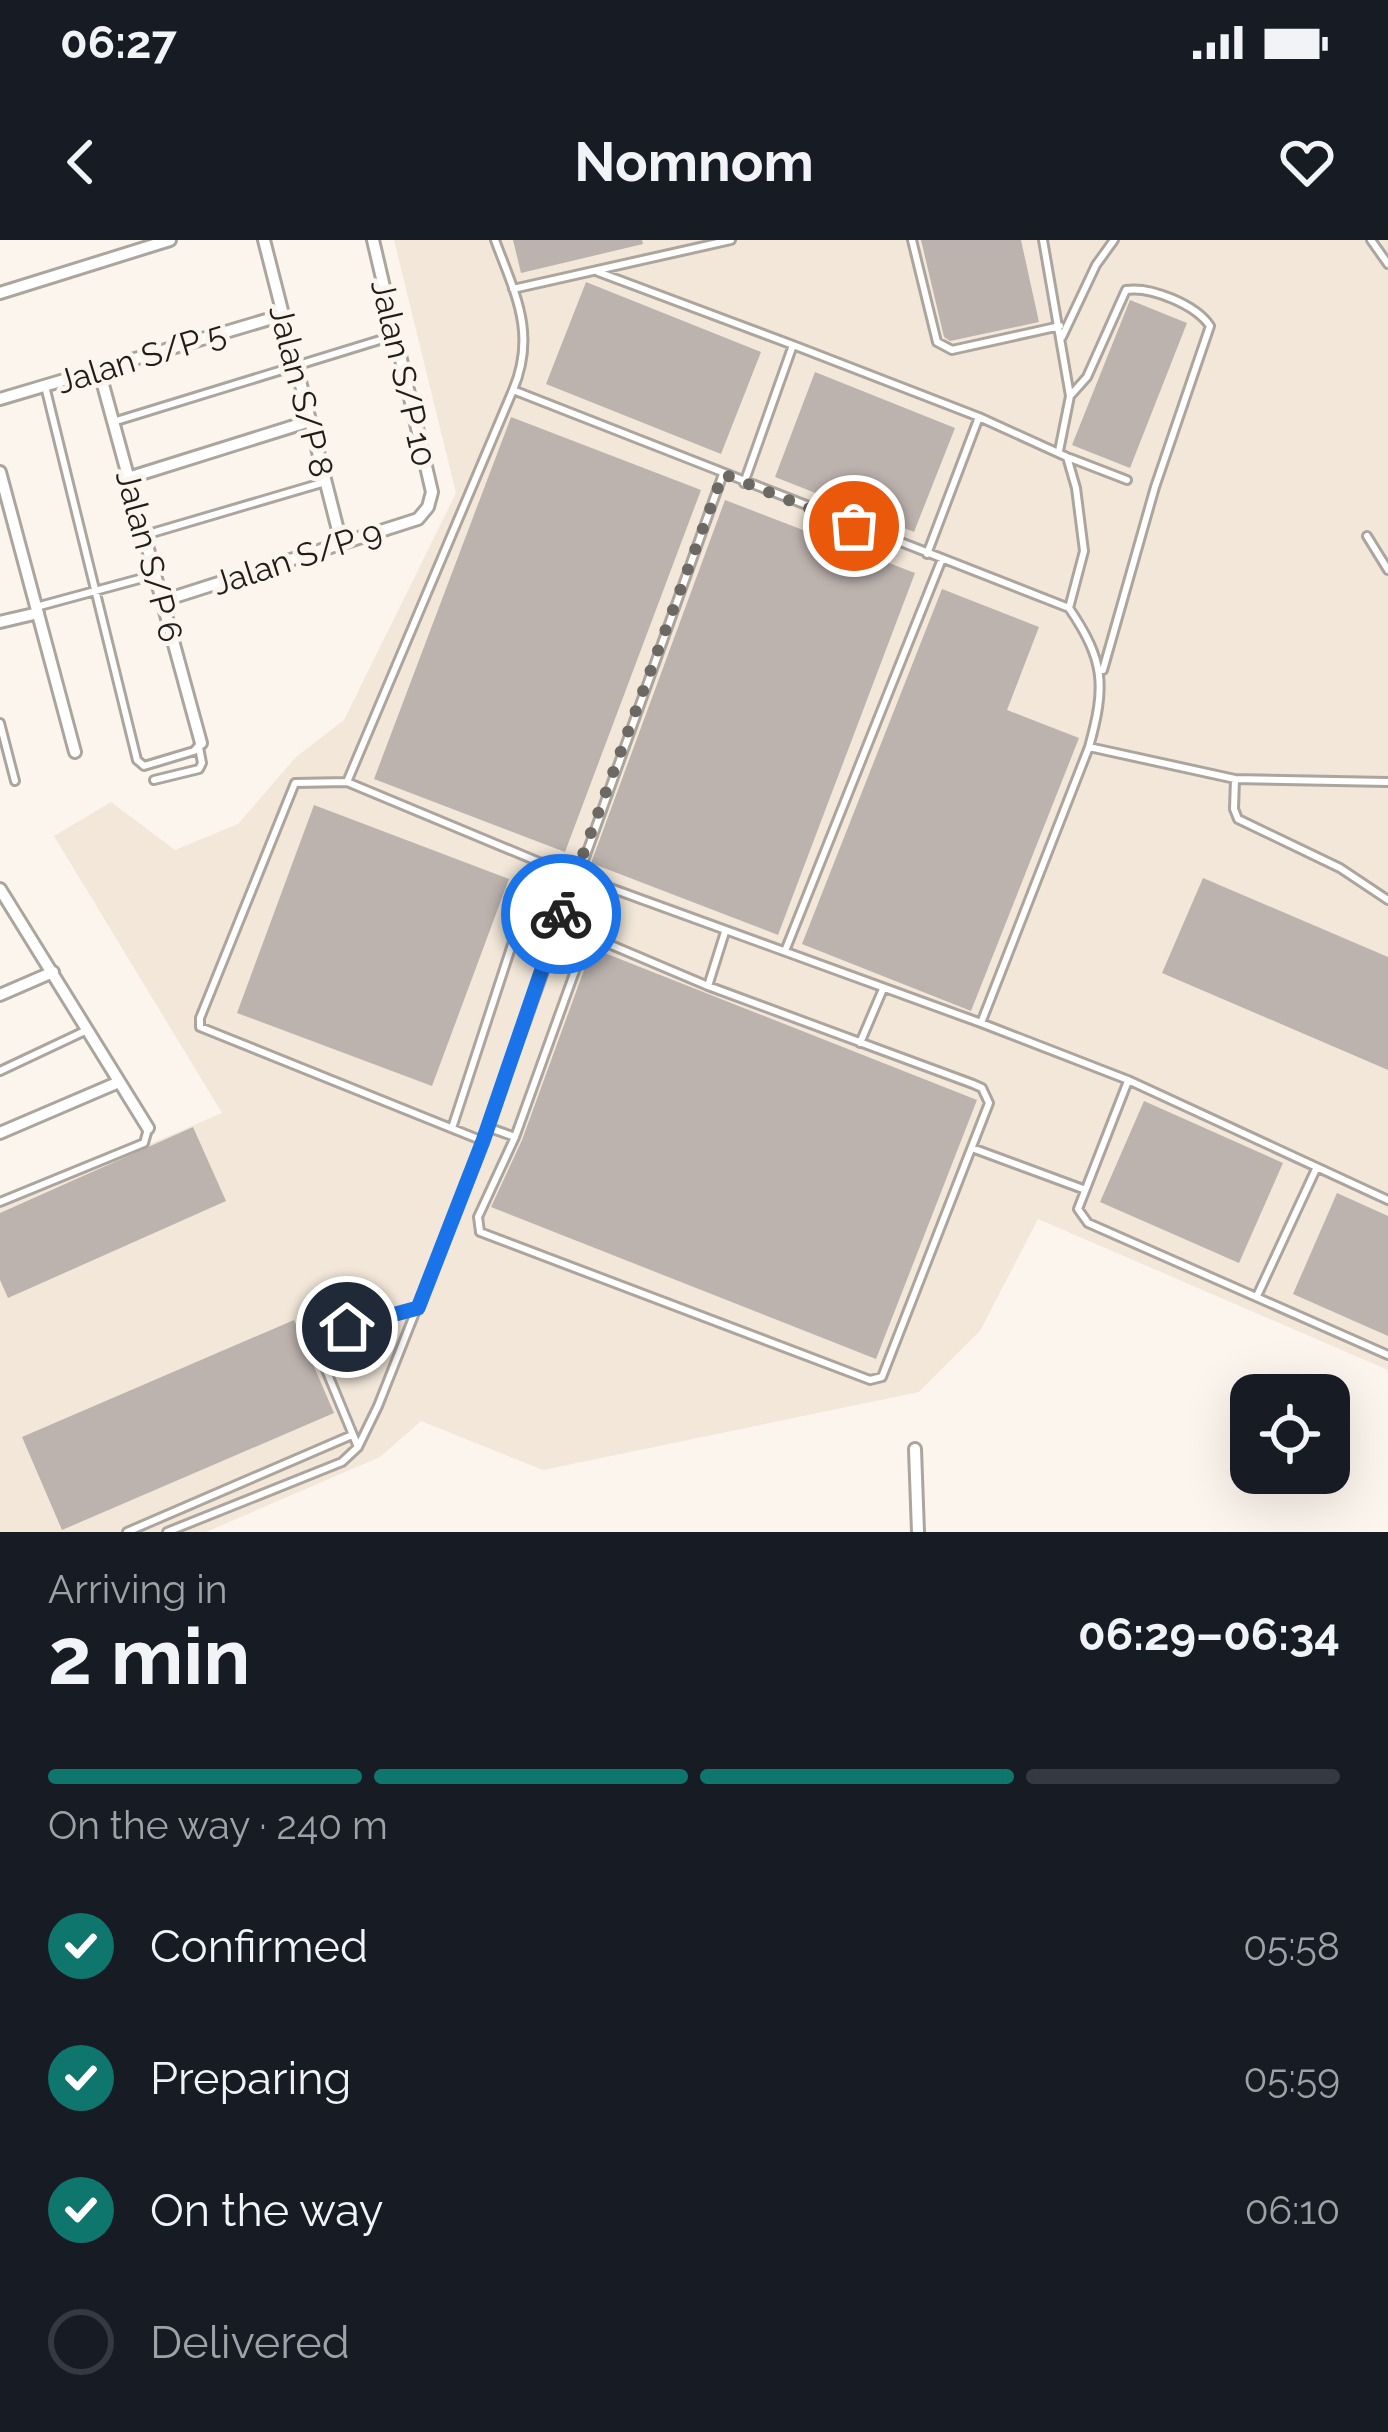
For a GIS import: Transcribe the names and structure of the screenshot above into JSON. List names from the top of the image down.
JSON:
{
  "streets": {
    "street": [
      "Jalan S/P 5",
      "Jalan S/P 10",
      "Jalan S/P 8",
      "Jalan S/P 6",
      "Jalan S/P 9"
    ]
  },
  "crossings": [
    ["Jalan S/P 5", "Jalan S/P 8"],
    ["Jalan S/P 5", "Jalan S/P 6"],
    ["Jalan S/P 10", "Jalan S/P 9"],
    ["Jalan S/P 8", "Jalan S/P 9"],
    ["Jalan S/P 6", "Jalan S/P 9"]
  ],
  "page": {
    "status": "06:27",
    "header": "Nomnom",
    "heading": ["2 min", "Arriving in", "06:29–06:34"],
    "bar": "On the way · 240 m",
    "list": [
      ["Confirmed", "05:58"],
      ["Preparing", "05:59"],
      ["On the way", "06:10"],
      "Delivered"
    ]
  }
}
